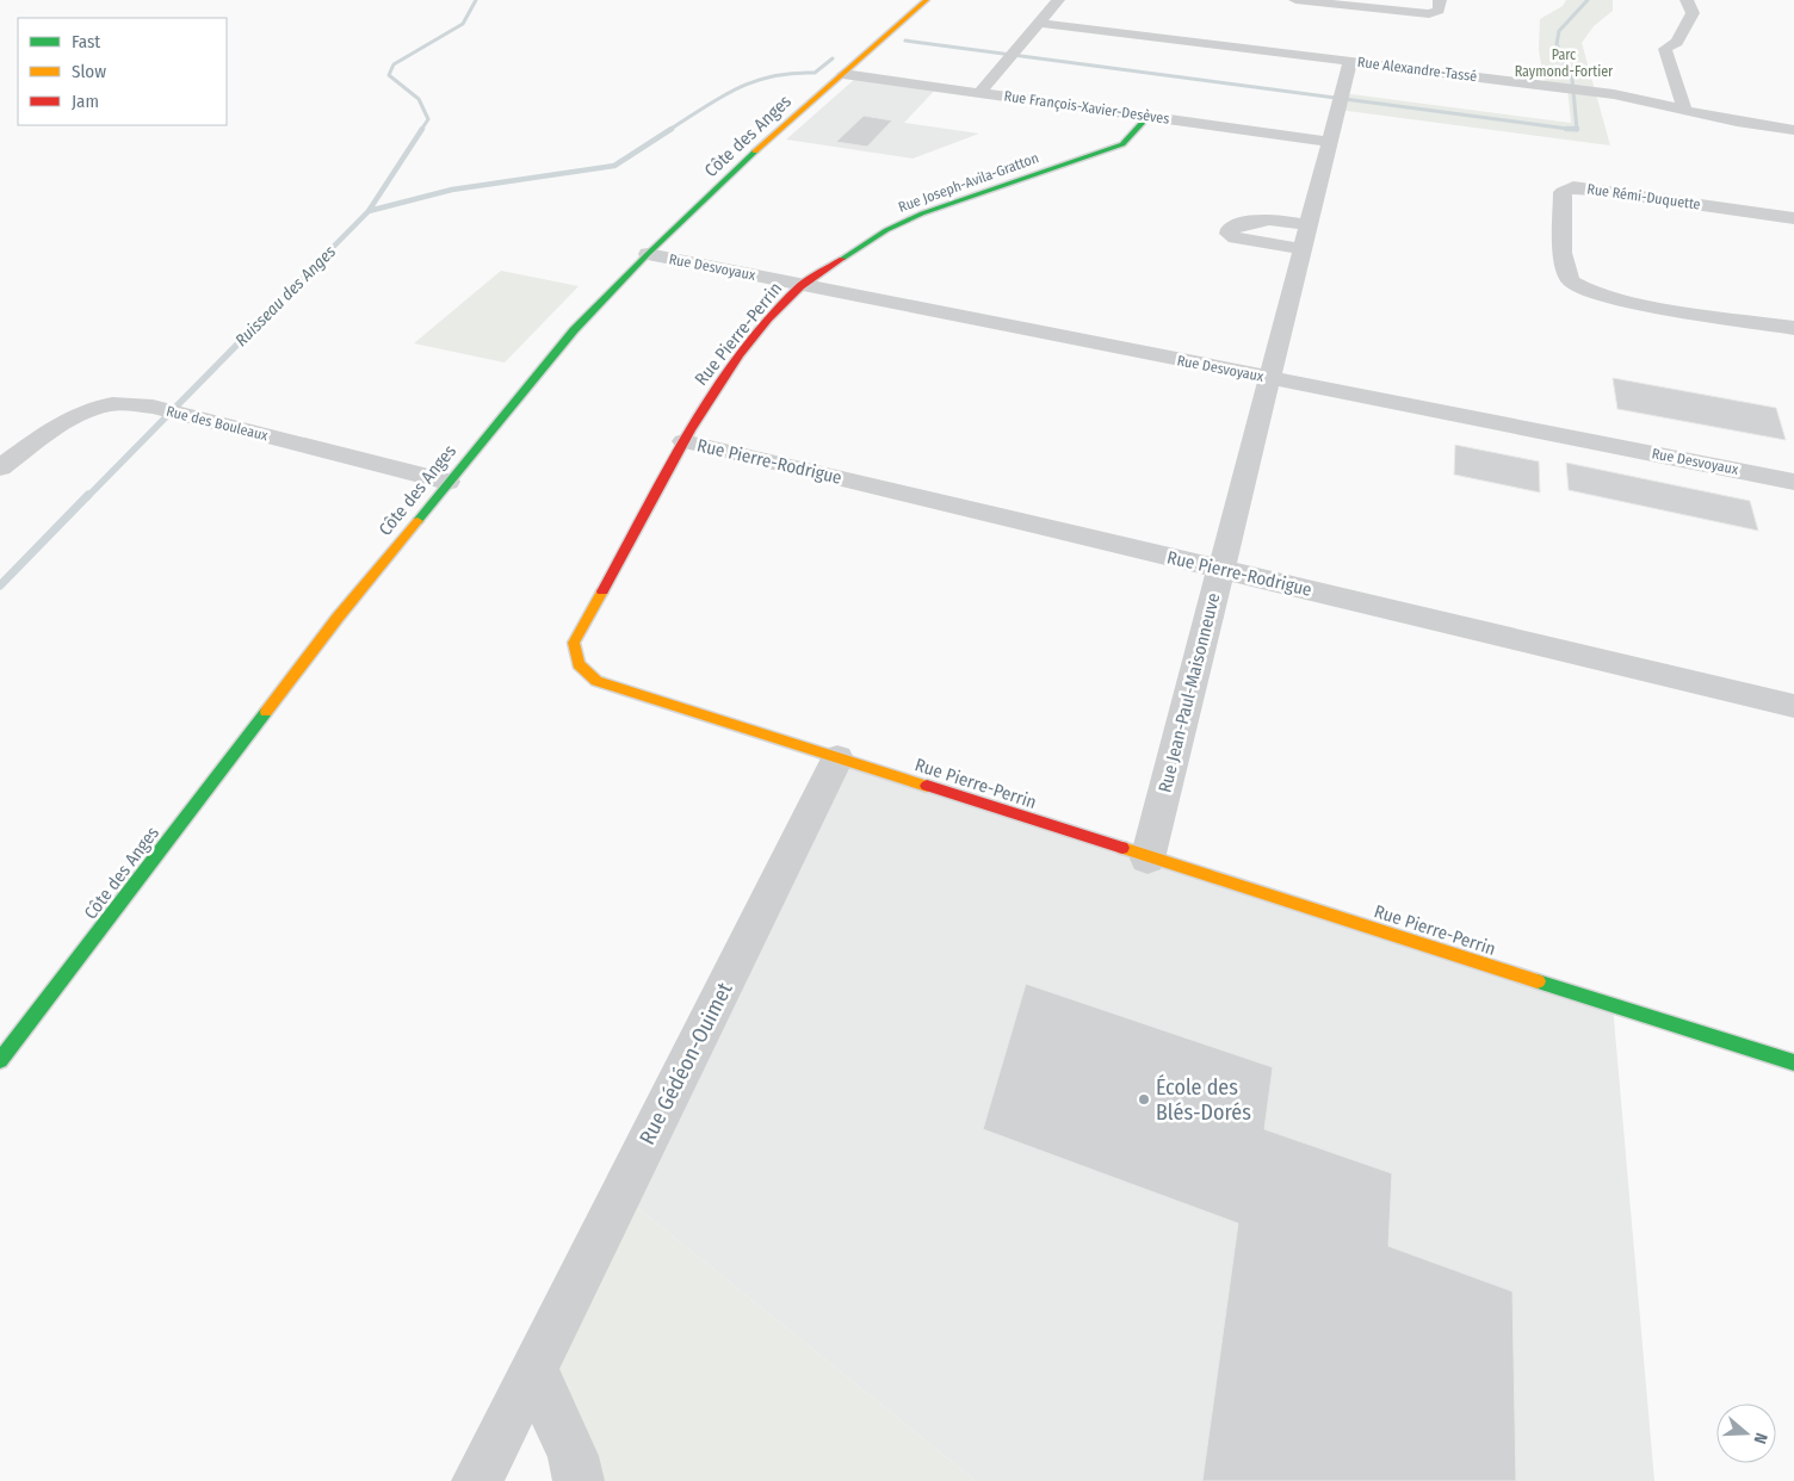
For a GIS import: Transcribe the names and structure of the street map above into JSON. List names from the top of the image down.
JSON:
{
  "streets": {
    "street": [
      "Rue Alexandre-Tassé",
      "Rue François-Xavier-Desèves",
      "Côte des Anges",
      "Rue Joseph-Avila-Gratton",
      "Rue Rémi-Duquette",
      "Rue Desvoyaux",
      "Rue Pierre-Perrin",
      "Rue des Bouleaux",
      "Rue Pierre-Rodrigue",
      "Rue Jean-Paul-Maisonneuve",
      "Rue Gédéon-Ouimet"
    ]
  },
  "crossings": [
    ["Rue Alexandre-Tassé", "Rue Jean-Paul-Maisonneuve"],
    ["Rue François-Xavier-Desèves", "Côte des Anges"],
    ["Rue François-Xavier-Desèves", "Rue Joseph-Avila-Gratton"],
    ["Rue François-Xavier-Desèves", "Rue Jean-Paul-Maisonneuve"],
    ["Côte des Anges", "Rue Desvoyaux"],
    ["Côte des Anges", "Rue des Bouleaux"],
    ["Rue Joseph-Avila-Gratton", "Rue Desvoyaux"],
    ["Rue Joseph-Avila-Gratton", "Rue Pierre-Perrin"],
    ["Rue Desvoyaux", "Rue Pierre-Perrin"],
    ["Rue Desvoyaux", "Rue Jean-Paul-Maisonneuve"],
    ["Rue Pierre-Perrin", "Rue Pierre-Rodrigue"],
    ["Rue Pierre-Perrin", "Rue Jean-Paul-Maisonneuve"],
    ["Rue Pierre-Perrin", "Rue Gédéon-Ouimet"],
    ["Rue Pierre-Rodrigue", "Rue Jean-Paul-Maisonneuve"]
  ],
  "water": ["Ruisseau des Anges"],
  "parks": ["Parc Raymond-Fortier"],
  "places": ["École des Blés-Dorés"],
  "legend": ["Fast", "Slow", "Jam"],
  "north": "right"
}
